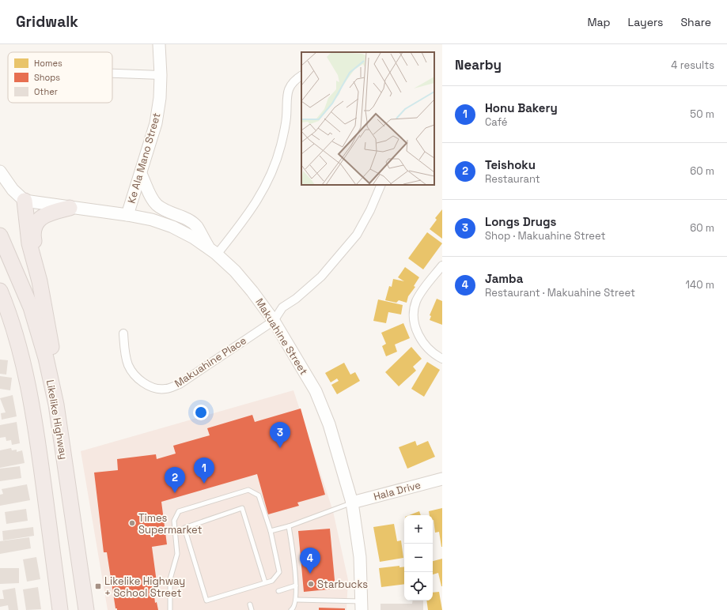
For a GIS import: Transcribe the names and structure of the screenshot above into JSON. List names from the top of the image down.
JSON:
{
  "streets": {
    "highway": ["Likelike Highway"],
    "street": [
      "Ke Ala Mano Street",
      "Makuahine Street",
      "Makuahine Place",
      "Hala Drive"
    ]
  },
  "crossings": [
    ["Ke Ala Mano Street", "Makuahine Street"],
    ["Makuahine Street", "Makuahine Place"],
    ["Makuahine Street", "Hala Drive"]
  ],
  "places": {
    "other": ["Times Supermarket", "Starbucks"],
    "transit": ["Likelike Highway + School Street"]
  },
  "legend": ["Homes", "Shops", "Other"],
  "page": {
    "header": "Gridwalk",
    "nav": ["Map", "Layers", "Share"],
    "heading": ["Nearby", "4 results"],
    "list": [
      {
        "mark": "1",
        "name": "Honu Bakery",
        "note": "Café",
        "value": "50 m"
      },
      {
        "mark": "2",
        "name": "Teishoku",
        "note": "Restaurant",
        "value": "60 m"
      },
      {
        "mark": "3",
        "name": "Longs Drugs",
        "note": "Shop · Makuahine Street",
        "value": "60 m"
      },
      {
        "mark": "4",
        "name": "Jamba",
        "note": "Restaurant · Makuahine Street",
        "value": "140 m"
      }
    ],
    "pins": [
      "3",
      "1",
      "2",
      "4"
    ],
    "map_buttons": ["+", "−"]
  }
}
